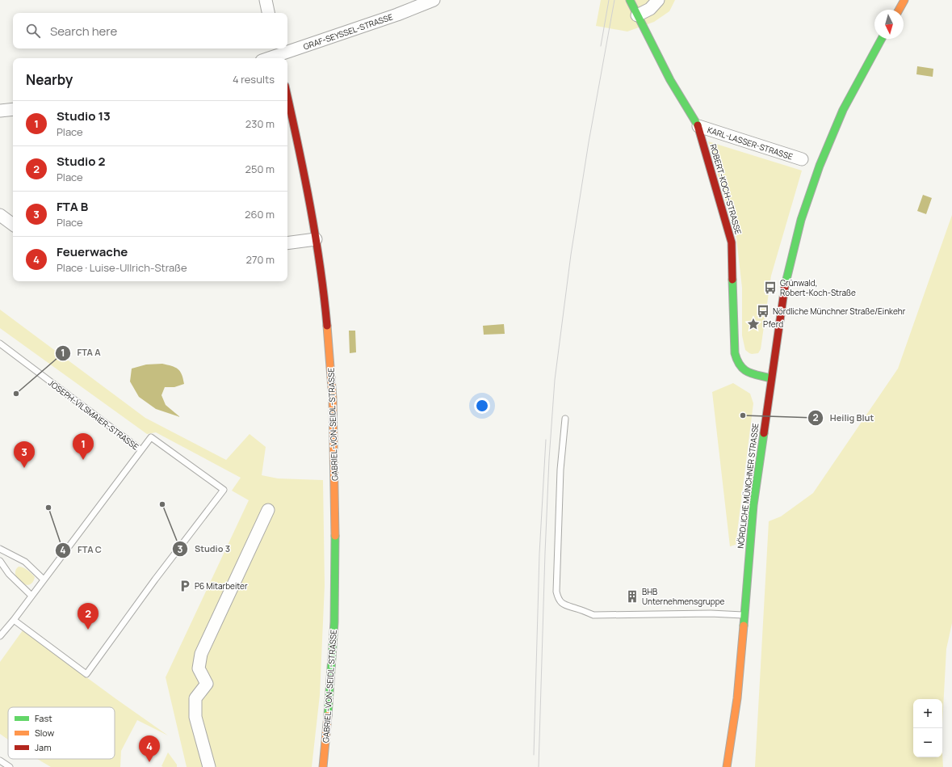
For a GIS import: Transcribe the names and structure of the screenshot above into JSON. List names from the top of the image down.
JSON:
{
  "streets": {
    "street": [
      "GRAF-SEYSSEL-STRASSE",
      "KARL-LASSER-STRASSE",
      "ROBERT-KOCH-STRASSE",
      "GABRIEL-VON-SEIDL-STRASSE",
      "NÖRDLICHE MÜNCHNER STRASSE"
    ],
    "lane": ["JOSEPH-VILSMAIER-STRASSE"]
  },
  "crossings": [
    ["KARL-LASSER-STRASSE", "ROBERT-KOCH-STRASSE"],
    ["ROBERT-KOCH-STRASSE", "NÖRDLICHE MÜNCHNER STRASSE"]
  ],
  "places": {
    "bus stop": ["Grünwald, Robert-Koch-Straße", "Nördliche Münchner Straße/Einkehr"],
    "place": ["Pferd"],
    "other": [
      "FTA A",
      "Heilig Blut",
      "Studio 3",
      "FTA C"
    ],
    "parking": ["P6 Mitarbeiter"],
    "building": ["BHB Unternehmensgruppe"]
  },
  "legend": ["Fast", "Slow", "Jam"],
  "north": "bottom",
  "page": {
    "search": "Search here",
    "heading": ["Nearby", "4 results"],
    "list": [
      {
        "mark": "1",
        "name": "Studio 13",
        "note": "Place",
        "value": "230 m"
      },
      {
        "mark": "2",
        "name": "Studio 2",
        "note": "Place",
        "value": "250 m"
      },
      {
        "mark": "3",
        "name": "FTA B",
        "note": "Place",
        "value": "260 m"
      },
      {
        "mark": "4",
        "name": "Feuerwache",
        "note": "Place · Luise-Ullrich-Straße",
        "value": "270 m"
      }
    ],
    "pins": [
      "1",
      "3",
      "2",
      "4"
    ],
    "map_buttons": ["+", "−"]
  }
}
